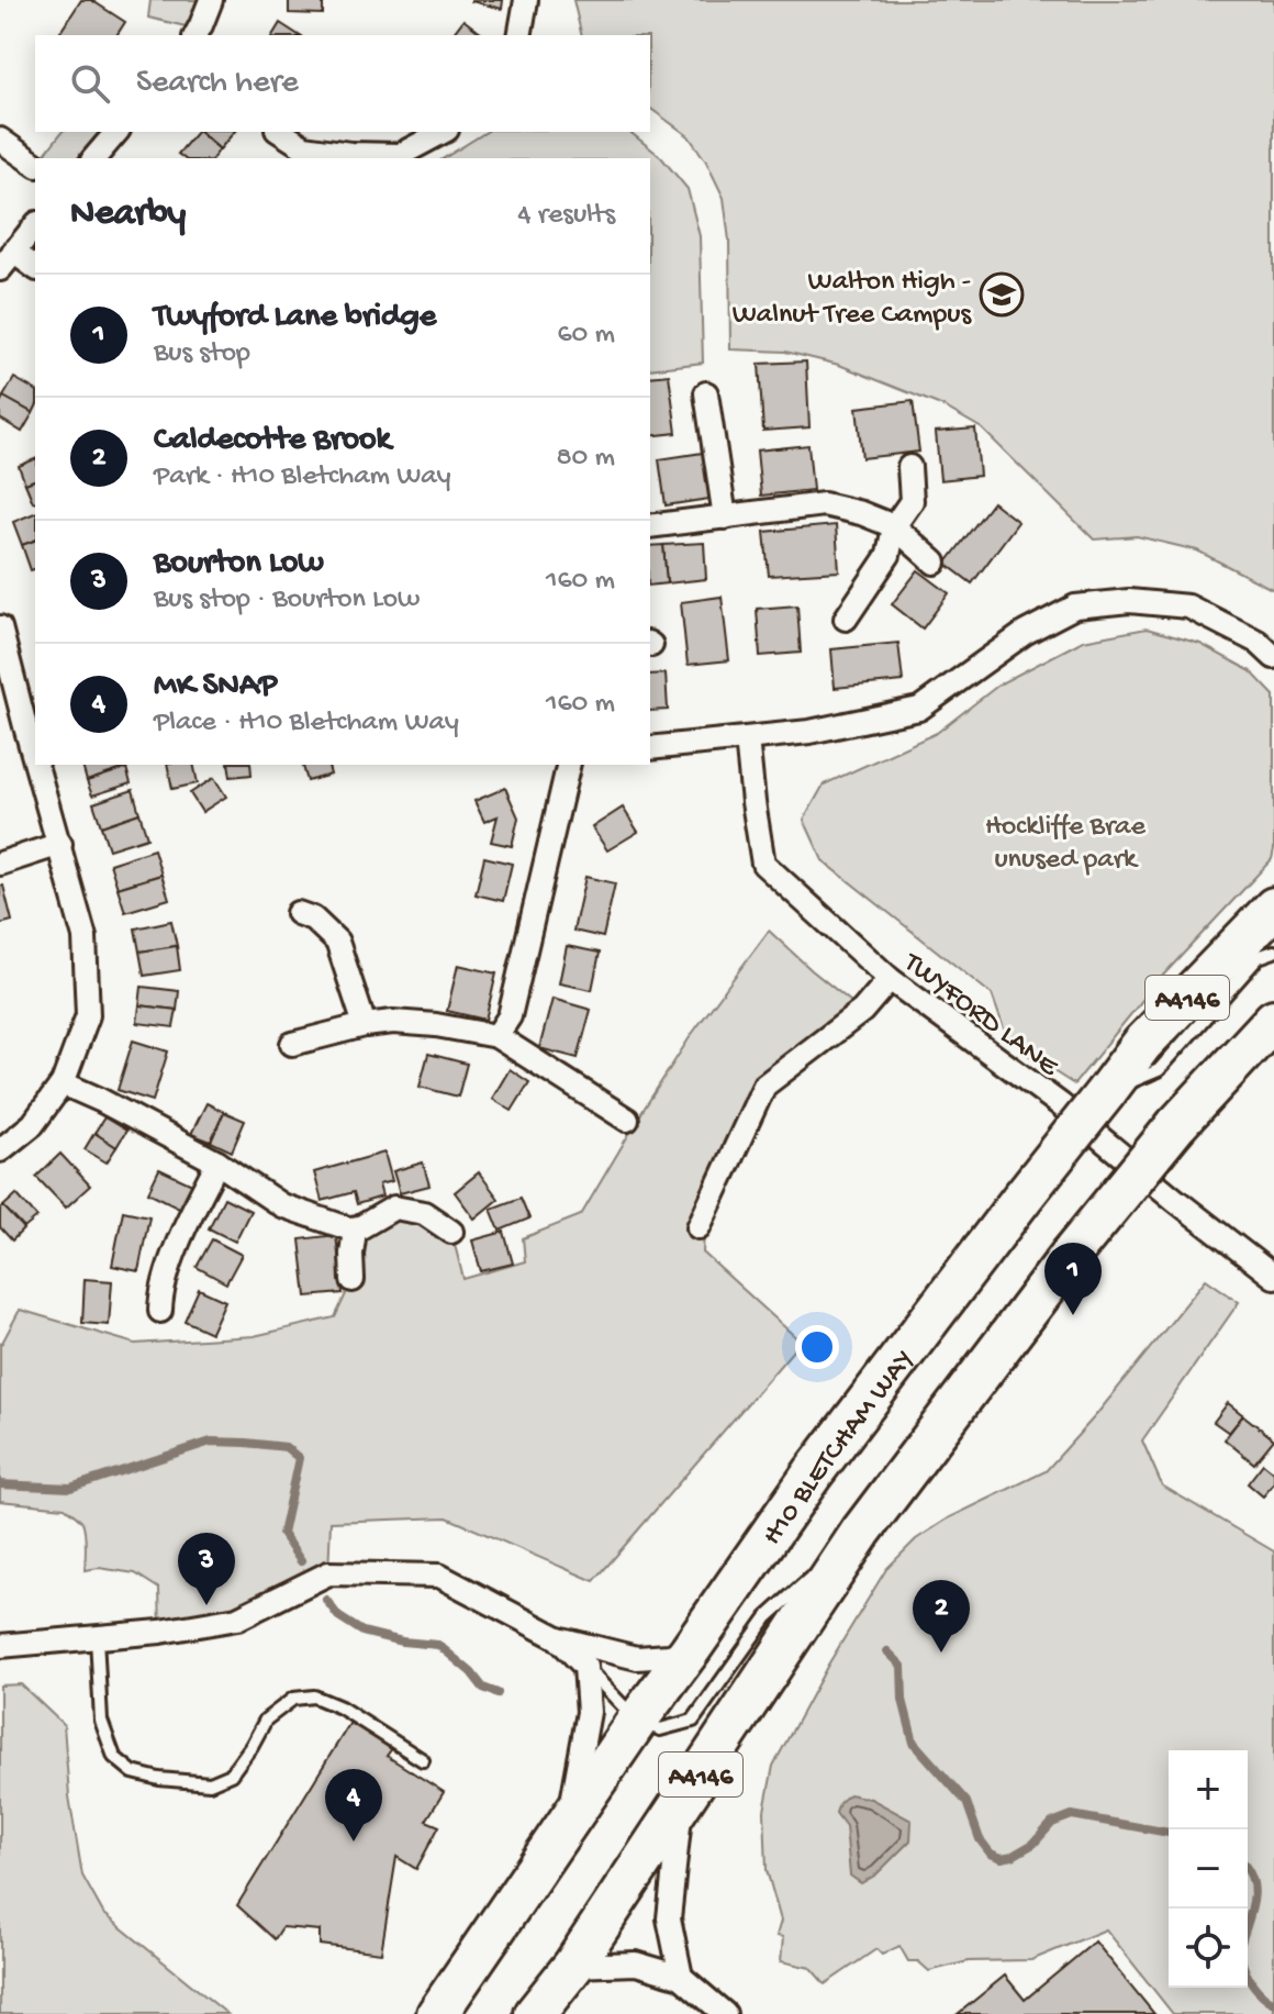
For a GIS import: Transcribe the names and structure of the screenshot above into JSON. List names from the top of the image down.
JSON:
{
  "streets": {
    "highway": ["A4146", "H10 BLETCHAM WAY"],
    "street": ["TWYFORD LANE"]
  },
  "parks": ["Hockliffe Brae unused park"],
  "places": {
    "school or university": ["Walton High - Walnut Tree Campus"]
  },
  "page": {
    "search": "Search here",
    "heading": ["Nearby", "4 results"],
    "list": [
      {
        "mark": "1",
        "name": "Twyford Lane bridge",
        "note": "Bus stop",
        "value": "60 m"
      },
      {
        "mark": "2",
        "name": "Caldecotte Brook",
        "note": "Park · H10 Bletcham Way",
        "value": "80 m"
      },
      {
        "mark": "3",
        "name": "Bourton Low",
        "note": "Bus stop · Bourton Low",
        "value": "160 m"
      },
      {
        "mark": "4",
        "name": "MK SNAP",
        "note": "Place · H10 Bletcham Way",
        "value": "160 m"
      }
    ],
    "pins": [
      "1",
      "3",
      "2",
      "4"
    ],
    "map_buttons": ["+", "−"]
  }
}
